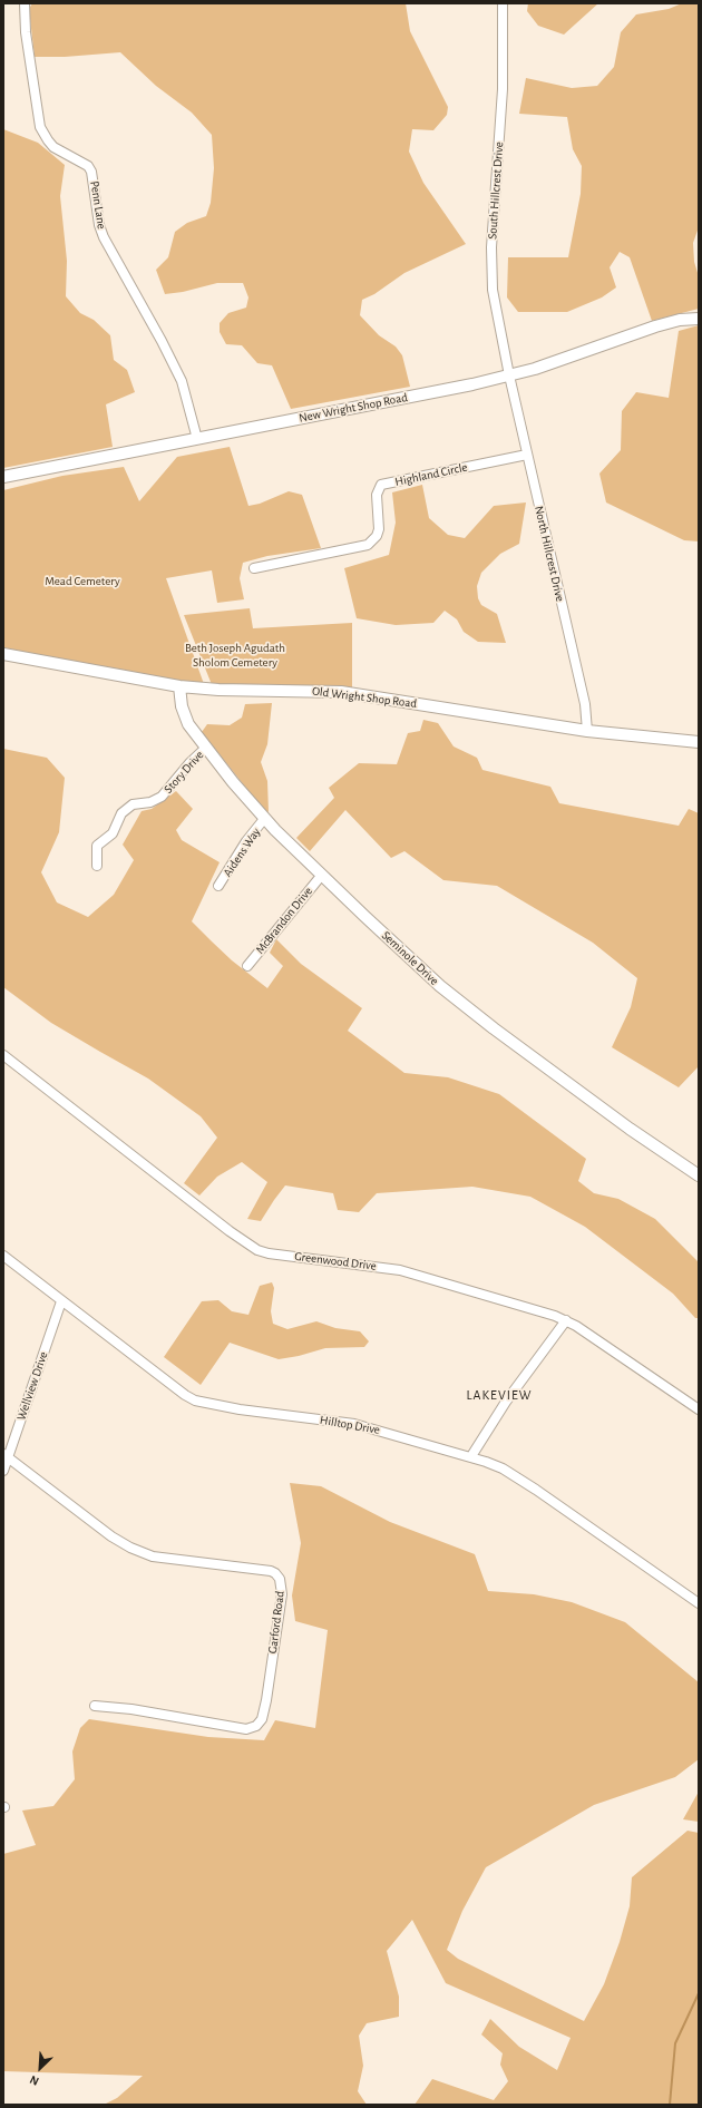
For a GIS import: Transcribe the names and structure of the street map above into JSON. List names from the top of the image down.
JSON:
{
  "streets": {
    "street": [
      "South Hillcrest Drive",
      "Penn Lane",
      "New Wright Shop Road",
      "Highland Circle",
      "North Hillcrest Drive",
      "Old Wright Shop Road",
      "Story Drive",
      "Aidens Way",
      "McBrandon Drive",
      "Seminole Drive",
      "Greenwood Drive",
      "Wellview Drive",
      "Hilltop Drive",
      "Garford Road"
    ]
  },
  "crossings": [
    ["South Hillcrest Drive", "New Wright Shop Road"],
    ["South Hillcrest Drive", "North Hillcrest Drive"],
    ["Penn Lane", "New Wright Shop Road"],
    ["New Wright Shop Road", "North Hillcrest Drive"],
    ["Highland Circle", "North Hillcrest Drive"],
    ["North Hillcrest Drive", "Old Wright Shop Road"],
    ["Old Wright Shop Road", "Seminole Drive"],
    ["Story Drive", "Seminole Drive"],
    ["Aidens Way", "Seminole Drive"],
    ["McBrandon Drive", "Seminole Drive"],
    ["Wellview Drive", "Hilltop Drive"],
    ["Wellview Drive", "Garford Road"]
  ],
  "districts": ["LAKEVIEW"],
  "parks": ["Mead Cemetery", "Beth Joseph Agudath Sholom Cemetery"],
  "north": "bottom left"
}
